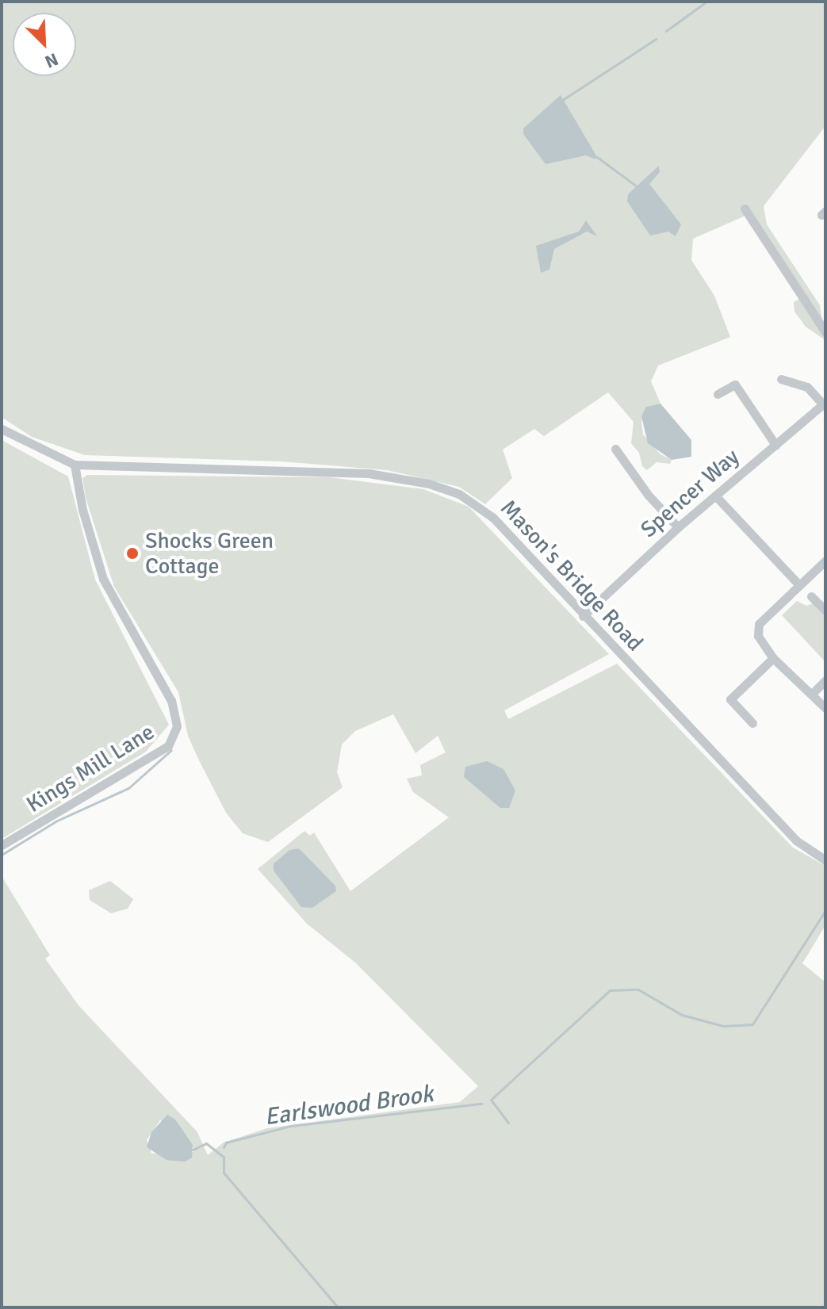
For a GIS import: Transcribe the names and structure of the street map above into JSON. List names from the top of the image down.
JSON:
{
  "streets": {
    "street": ["Spencer Way", "Mason's Bridge Road", "Kings Mill Lane"]
  },
  "crossings": [
    ["Spencer Way", "Mason's Bridge Road"],
    ["Mason's Bridge Road", "Kings Mill Lane"]
  ],
  "water": ["Earlswood Brook"],
  "places": ["Shocks Green Cottage"],
  "north": "bottom right"
}
